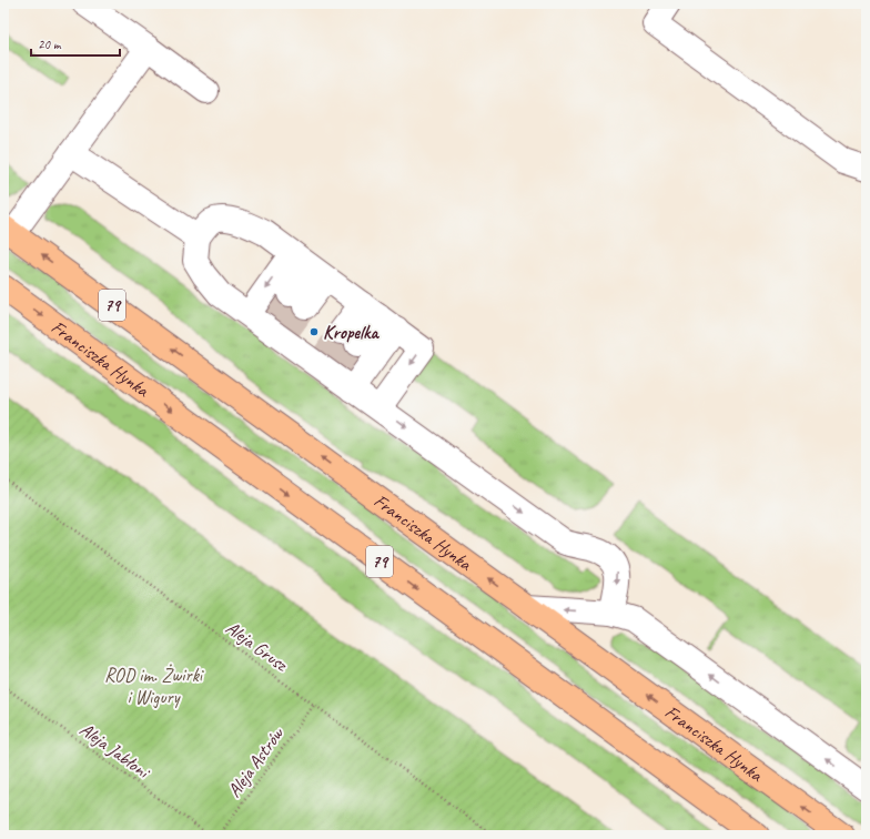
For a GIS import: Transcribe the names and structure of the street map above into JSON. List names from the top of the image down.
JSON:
{
  "streets": {
    "main road": ["79", "Franciszka Hynka"],
    "path": ["Aleja Grusz", "Aleja Jabłoni", "Aleja Astrów"]
  },
  "crossings": [
    ["Aleja Grusz", "Aleja Astrów"]
  ],
  "parks": ["ROD im. Żwirki i Wigury"],
  "places": ["Kropelka"],
  "scale_bar": "20 m"
}
